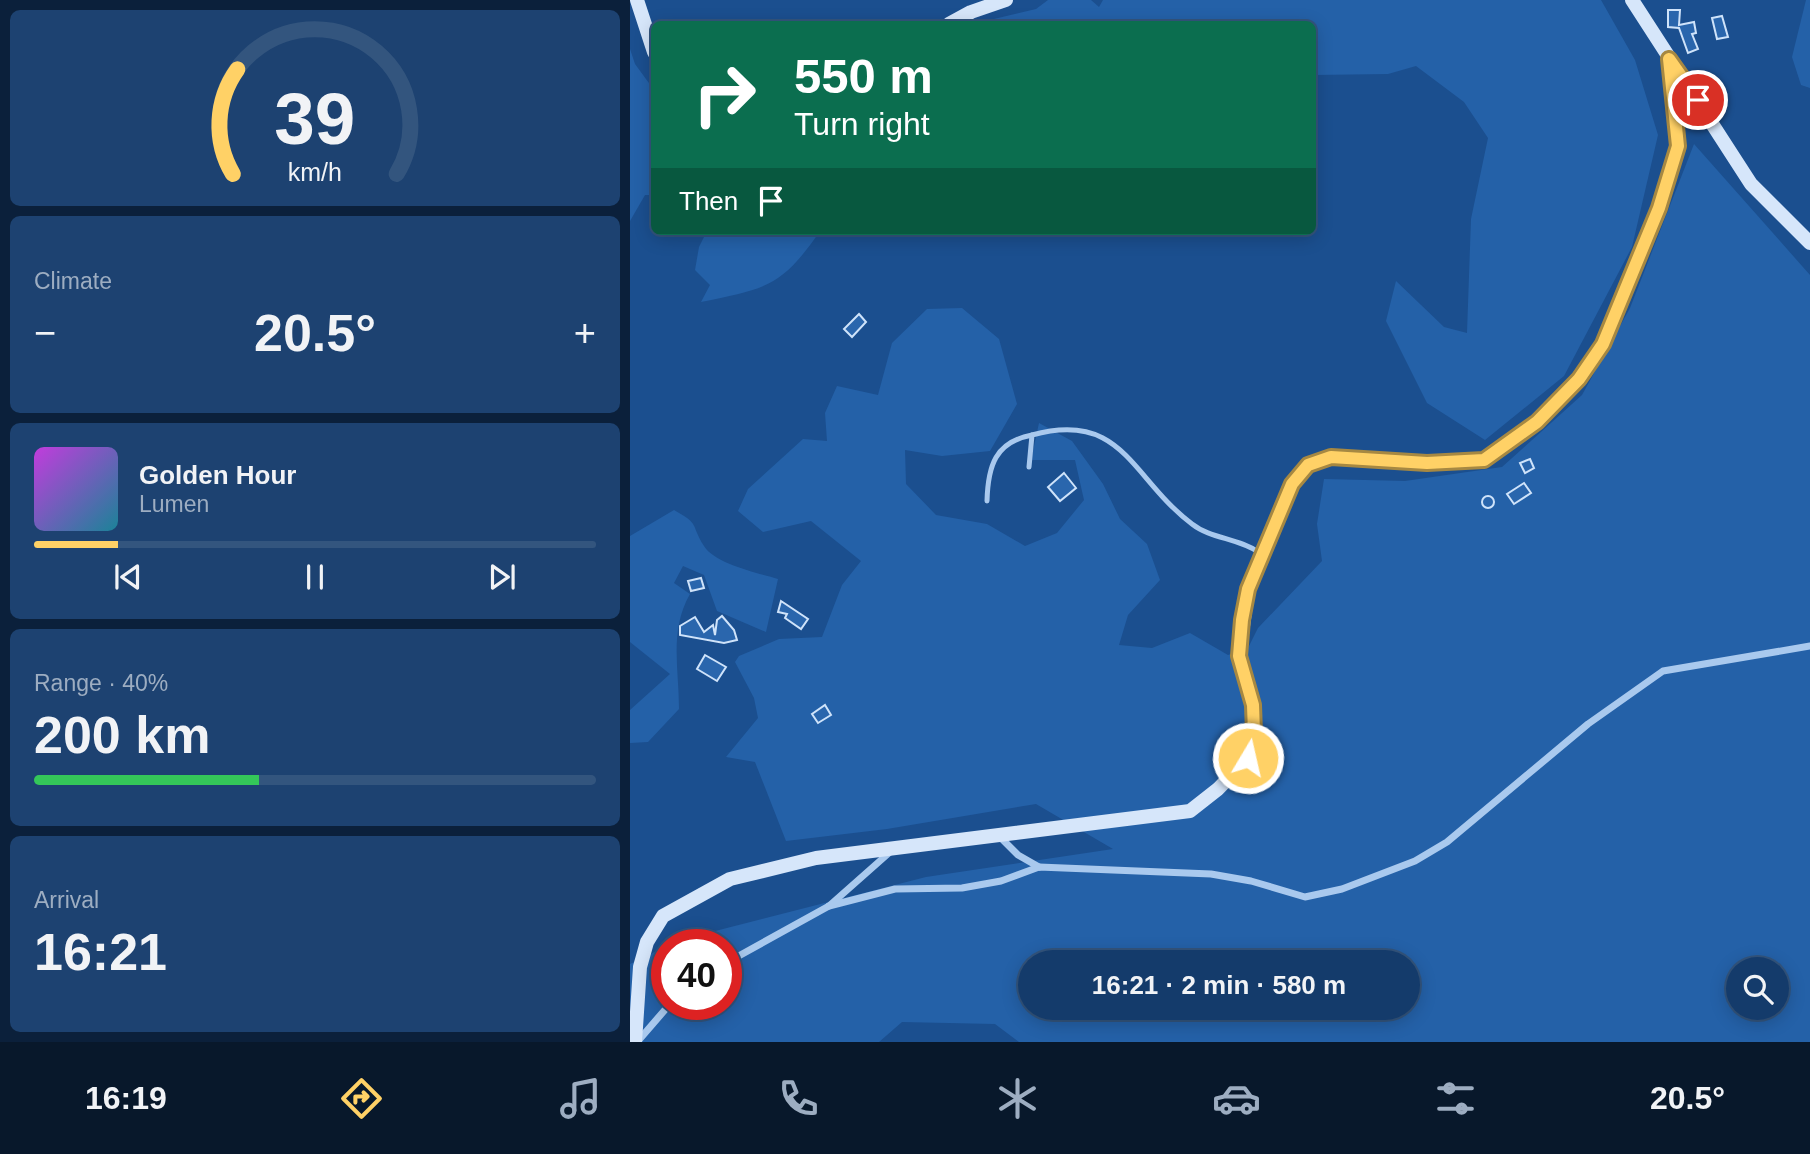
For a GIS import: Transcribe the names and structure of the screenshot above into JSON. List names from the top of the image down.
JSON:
{
  "page": {
    "turn": ["550 m", "Turn right"],
    "then": "Then",
    "tile": [
      "Climate",
      ["Range · 40%", "200 km"],
      ["Arrival", "16:21"]
    ],
    "heat": ["−", "20.5°", "+"],
    "song": ["Golden Hour", "Lumen"],
    "limit": "40",
    "trip": "16:21 · 2 min · 580 m",
    "tabs": ["16:19", "20.5°"],
    "gauge": ["39", "km/h"]
  }
}
